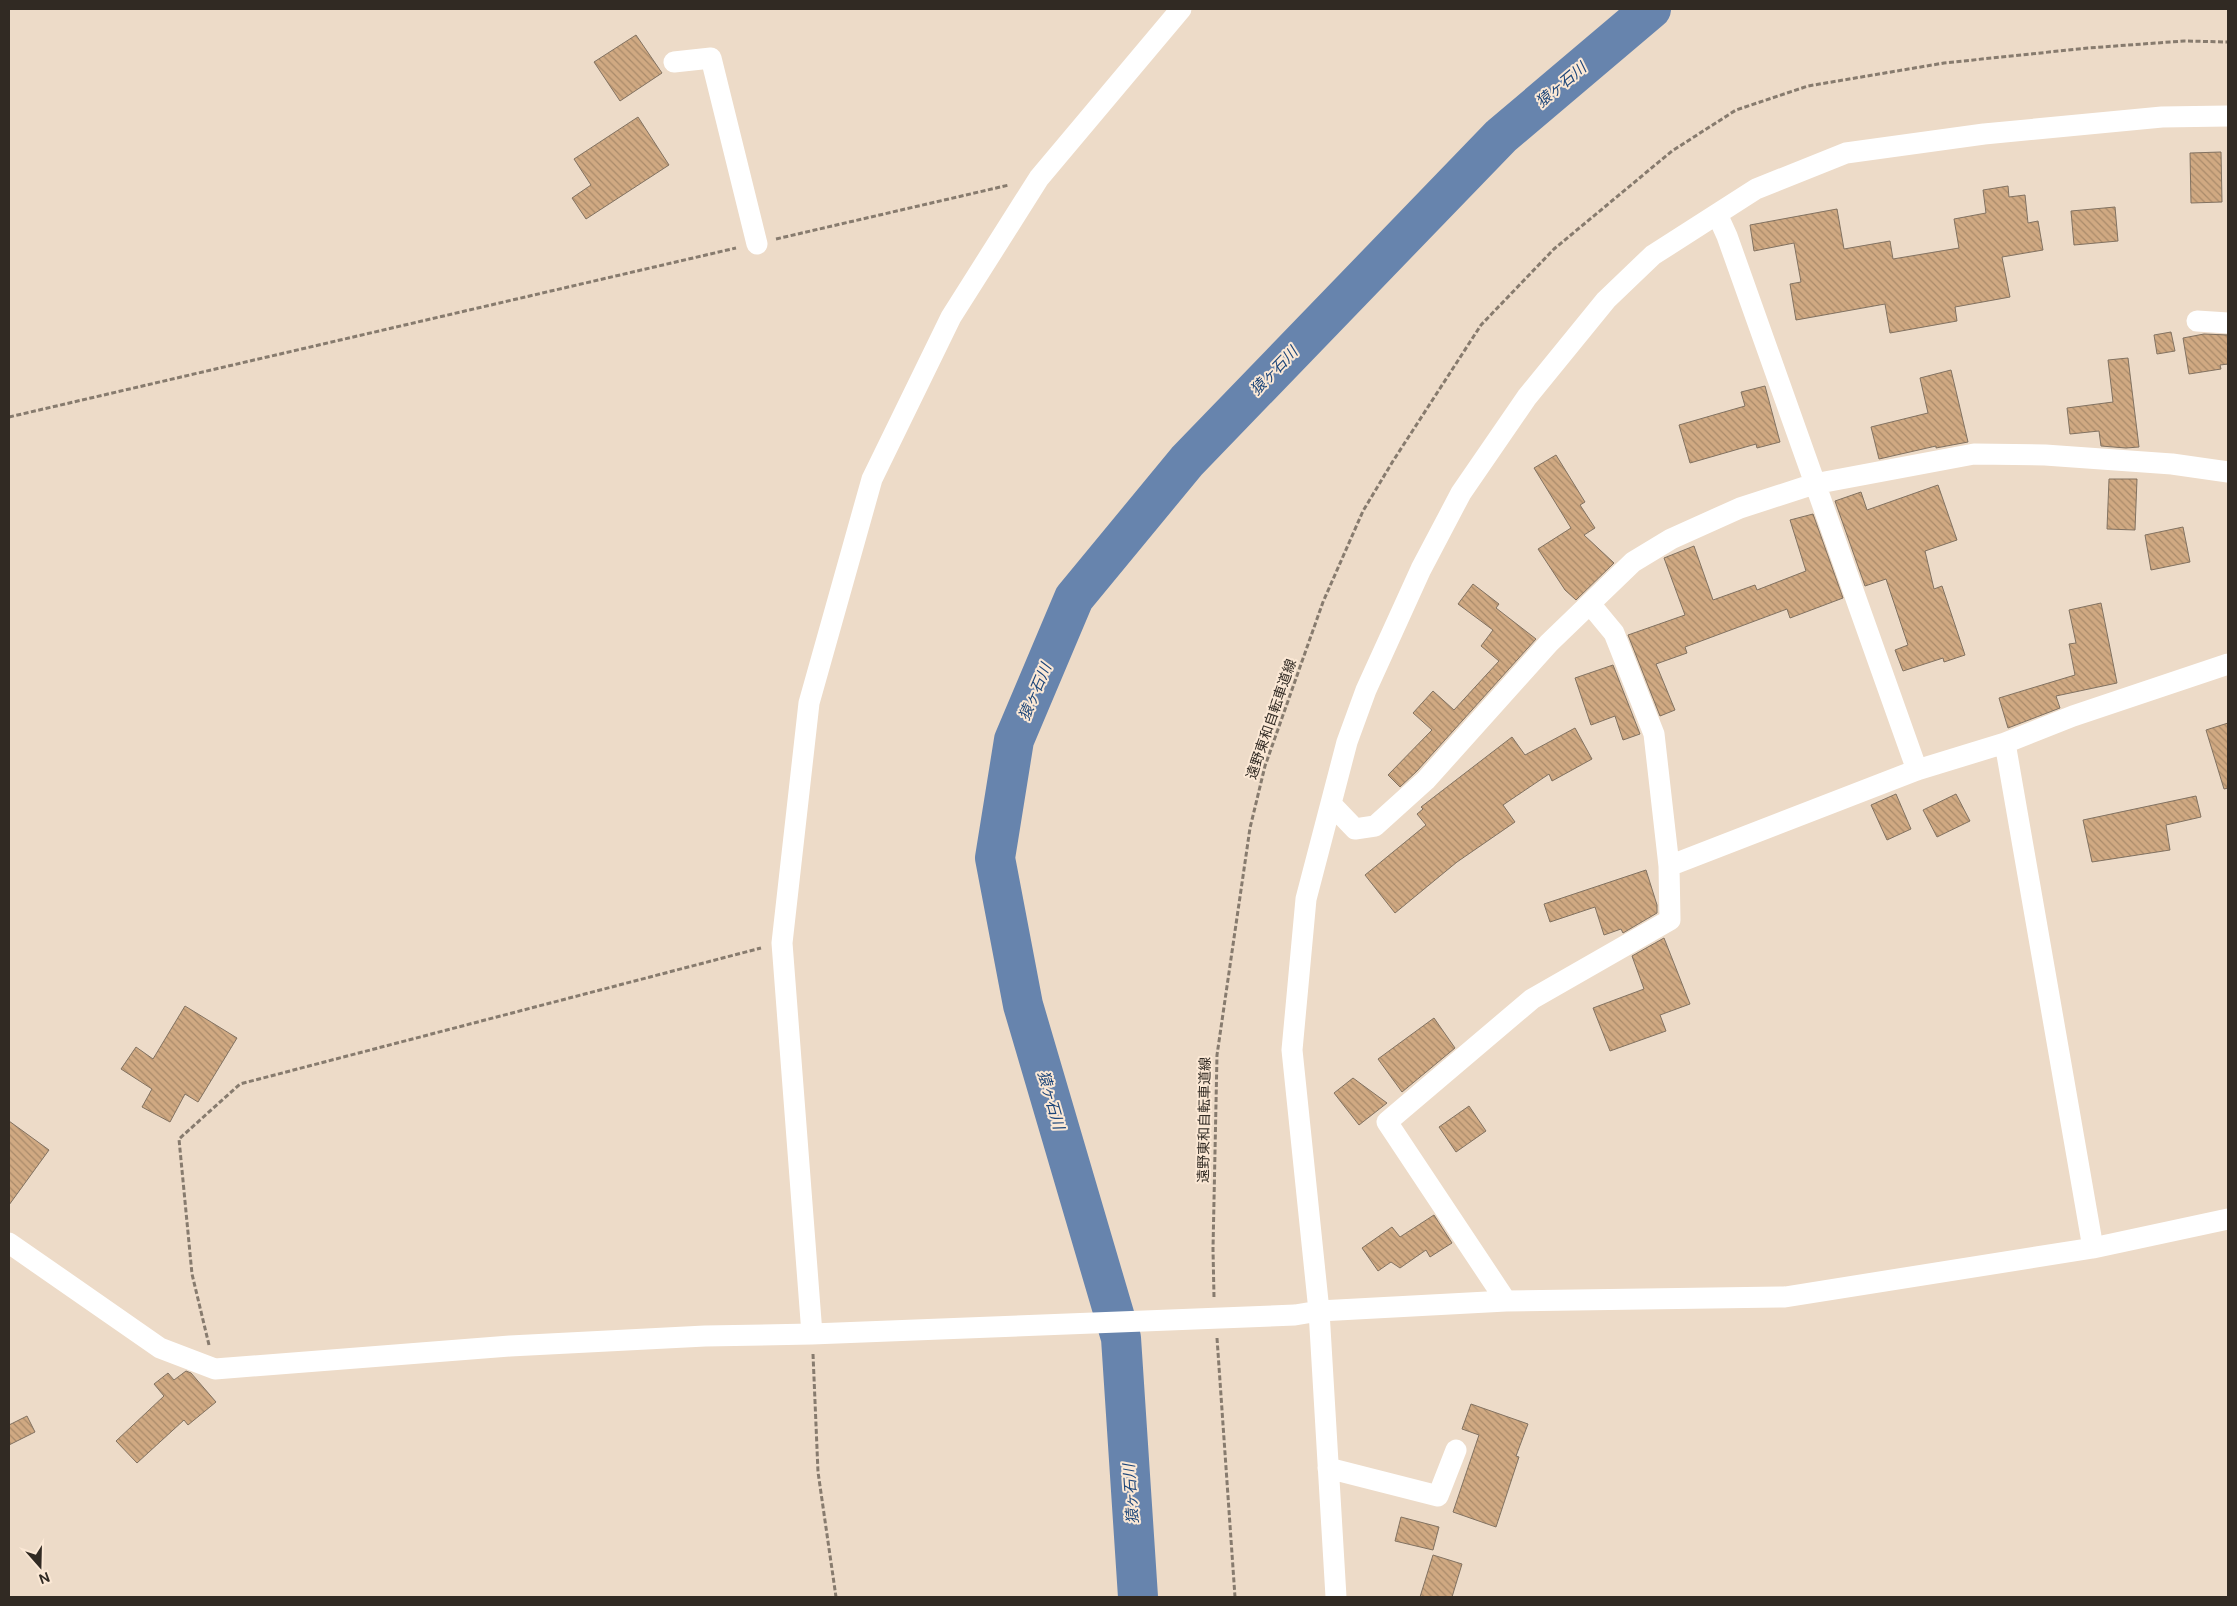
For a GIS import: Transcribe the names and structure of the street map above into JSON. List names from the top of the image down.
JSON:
{
  "streets": {
    "path": ["遠野東和自転車道線"]
  },
  "water": ["猿ヶ石川"],
  "north": "bottom"
}
